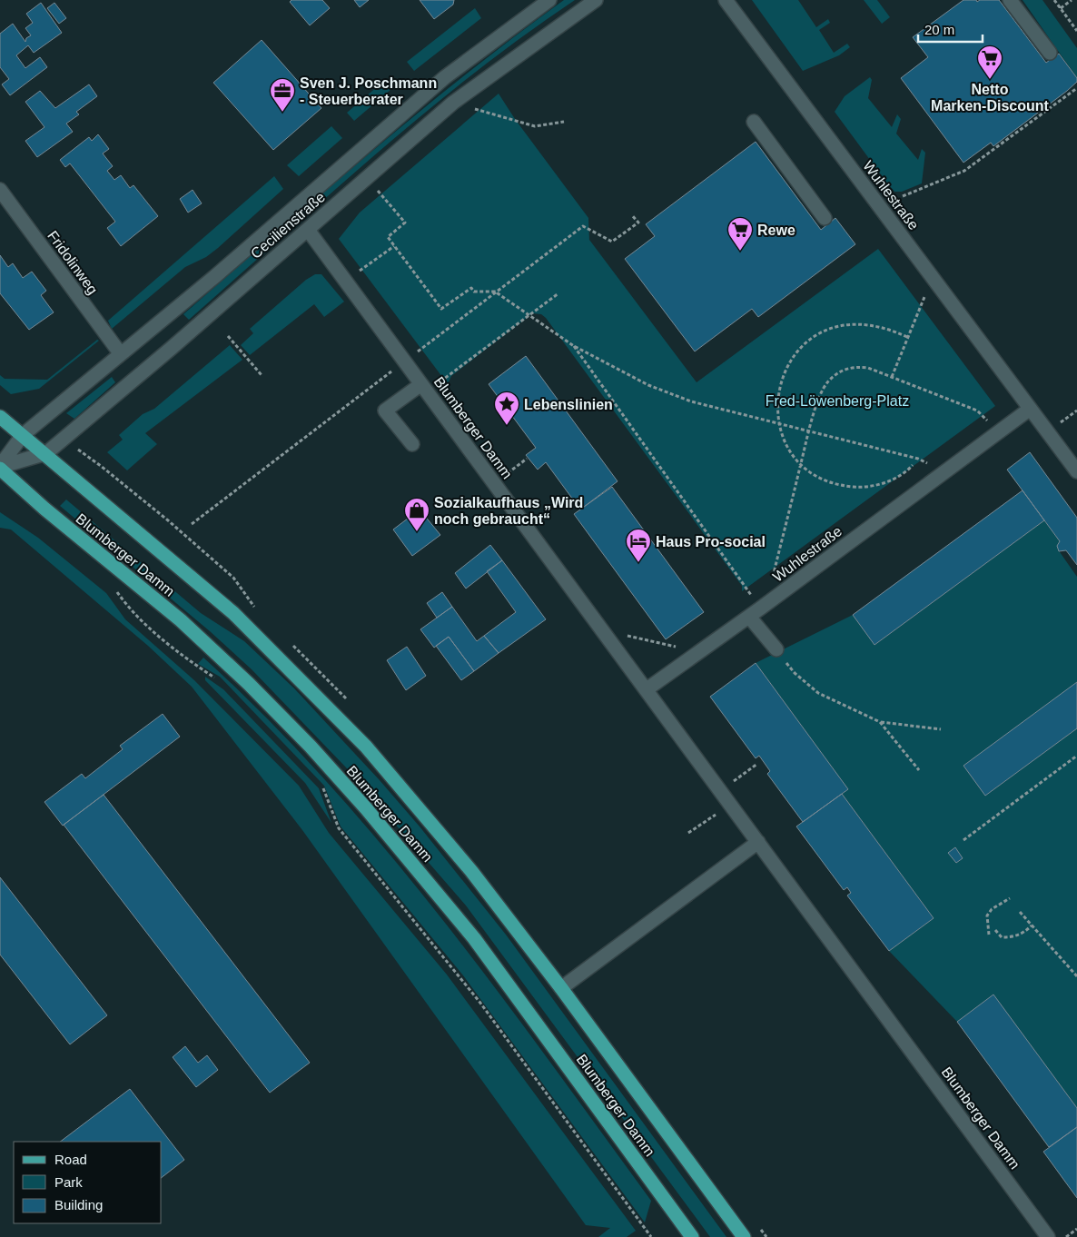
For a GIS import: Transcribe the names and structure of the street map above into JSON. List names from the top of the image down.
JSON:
{
  "streets": {
    "main road": ["Blumberger Damm"],
    "street": ["Wuhlestraße", "Cecilienstraße", "Fridolinweg"]
  },
  "crossings": [
    ["Wuhlestraße", "Blumberger Damm"],
    ["Cecilienstraße", "Fridolinweg"],
    ["Cecilienstraße", "Blumberger Damm"]
  ],
  "parks": ["Fred-Löwenberg-Platz"],
  "places": {
    "supermarket": ["Netto Marken-Discount", "Rewe"],
    "office": ["Sven J. Poschmann - Steuerberater"],
    "place": ["Lebenslinien"],
    "shop": ["Sozialkaufhaus „Wird noch gebraucht“"],
    "hotel": ["Haus Pro-social"]
  },
  "legend": ["Road", "Park", "Building"],
  "scale_bar": "20 m"
}
